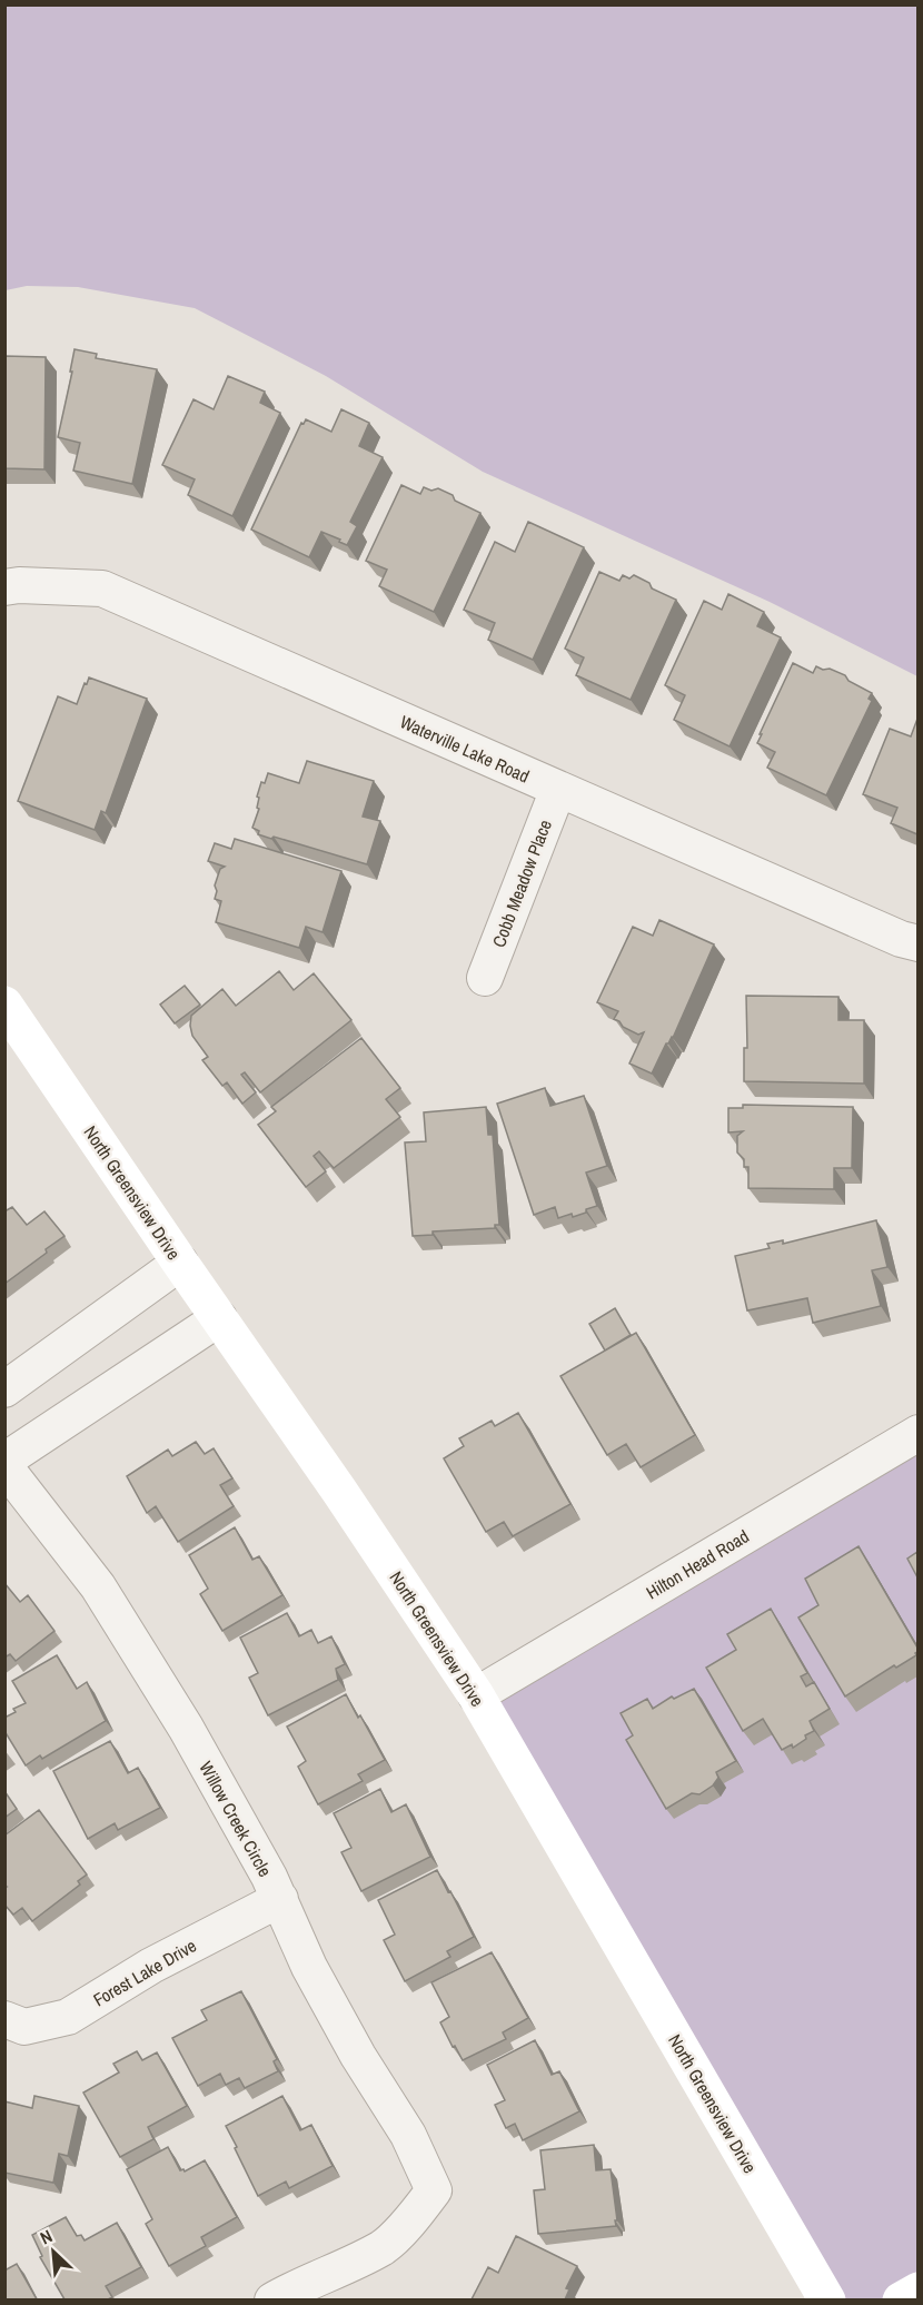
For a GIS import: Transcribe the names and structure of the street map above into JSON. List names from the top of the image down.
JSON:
{
  "streets": {
    "street": [
      "Waterville Lake Road",
      "Cobb Meadow Place",
      "North Greensview Drive",
      "Hilton Head Road",
      "Willow Creek Circle",
      "Forest Lake Drive"
    ]
  },
  "crossings": [
    ["Waterville Lake Road", "Cobb Meadow Place"],
    ["North Greensview Drive", "Hilton Head Road"],
    ["Willow Creek Circle", "Forest Lake Drive"]
  ],
  "north": "top left"
}
